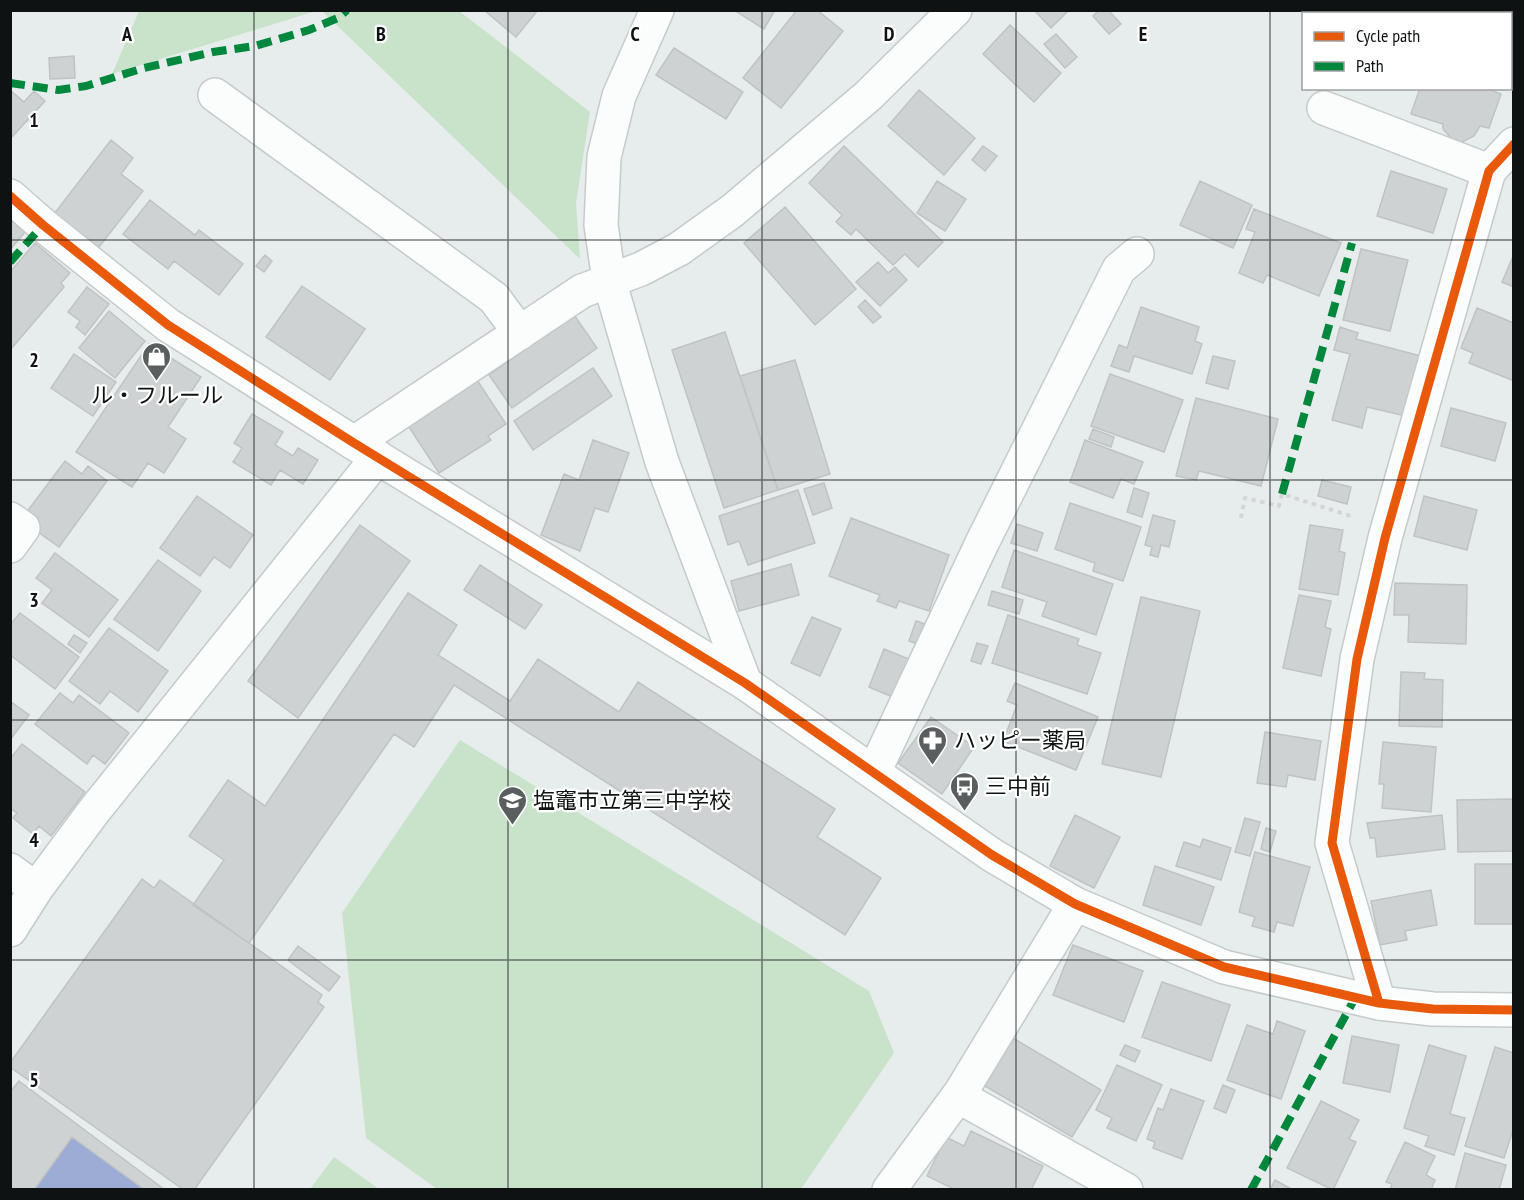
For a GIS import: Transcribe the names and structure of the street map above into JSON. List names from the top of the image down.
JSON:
{
  "places": {
    "shop": ["ル・フルール"],
    "pharmacy": ["ハッピー薬局"],
    "bus stop": ["三中前"],
    "school or university": ["塩竈市立第三中学校"]
  },
  "legend": ["Cycle path", "Path"],
  "grid": {
    "columns": [
      "A",
      "B",
      "C",
      "D",
      "E"
    ],
    "rows": [
      "1",
      "2",
      "3",
      "4",
      "5"
    ]
  }
}
